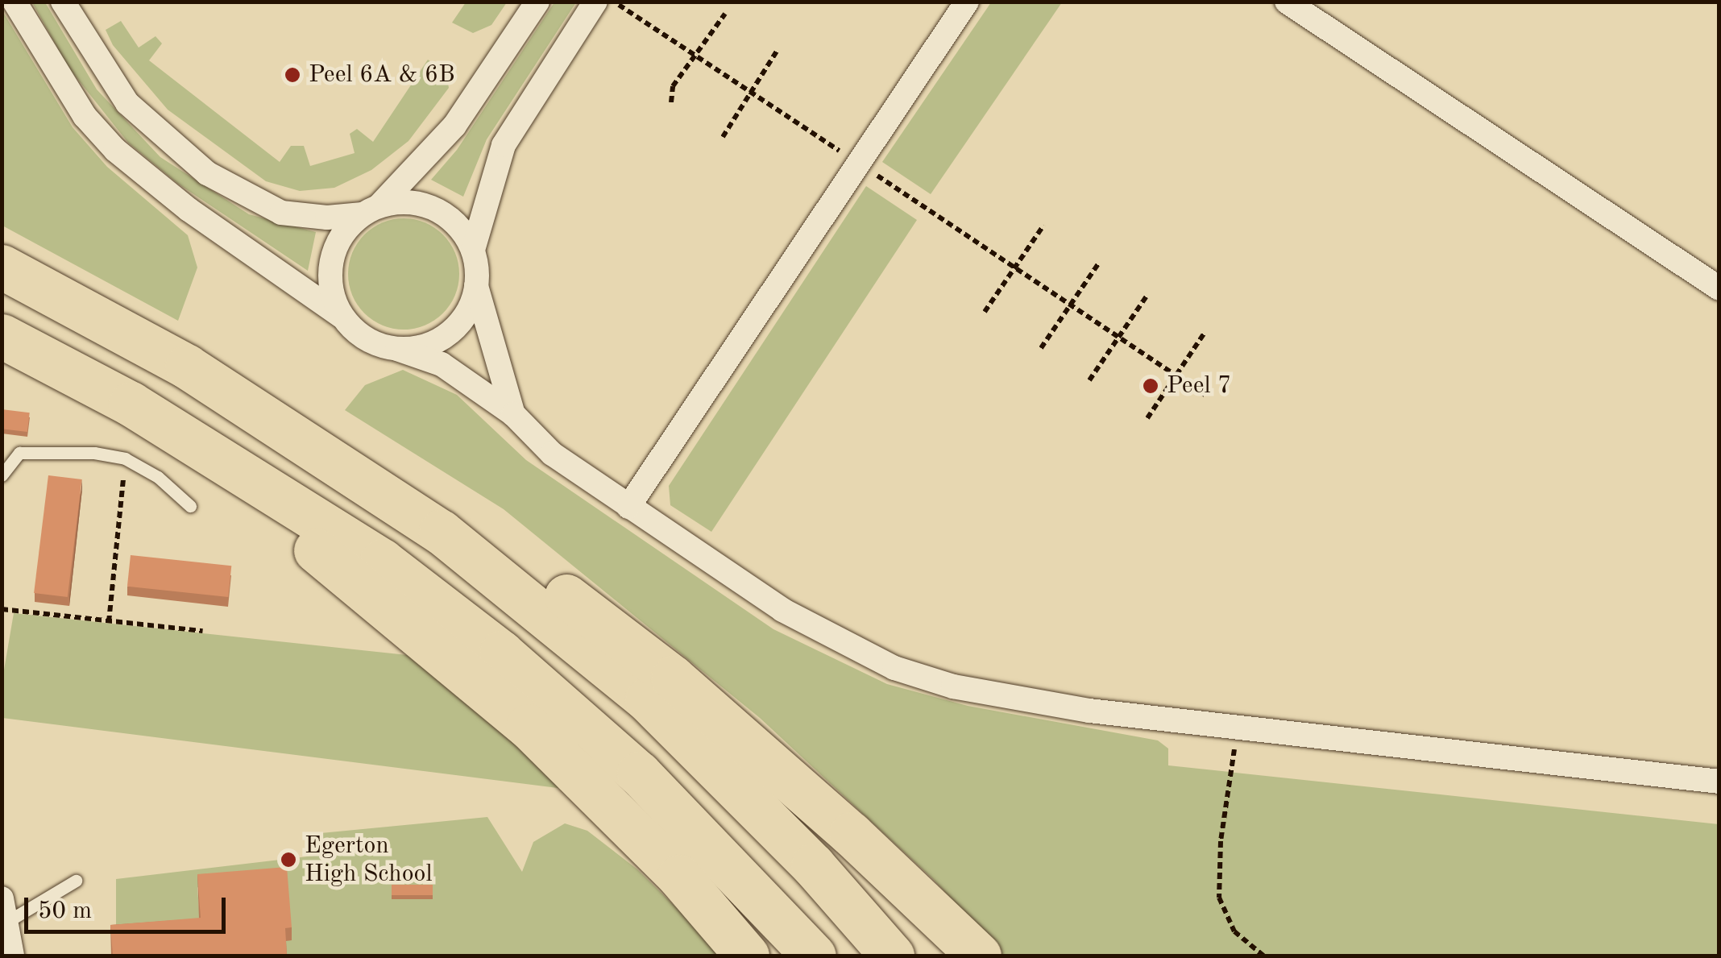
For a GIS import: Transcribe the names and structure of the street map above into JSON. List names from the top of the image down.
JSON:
{
  "places": ["Peel 6A & 6B", "Peel 7", "Egerton High School"],
  "scale_bar": "50 m"
}
